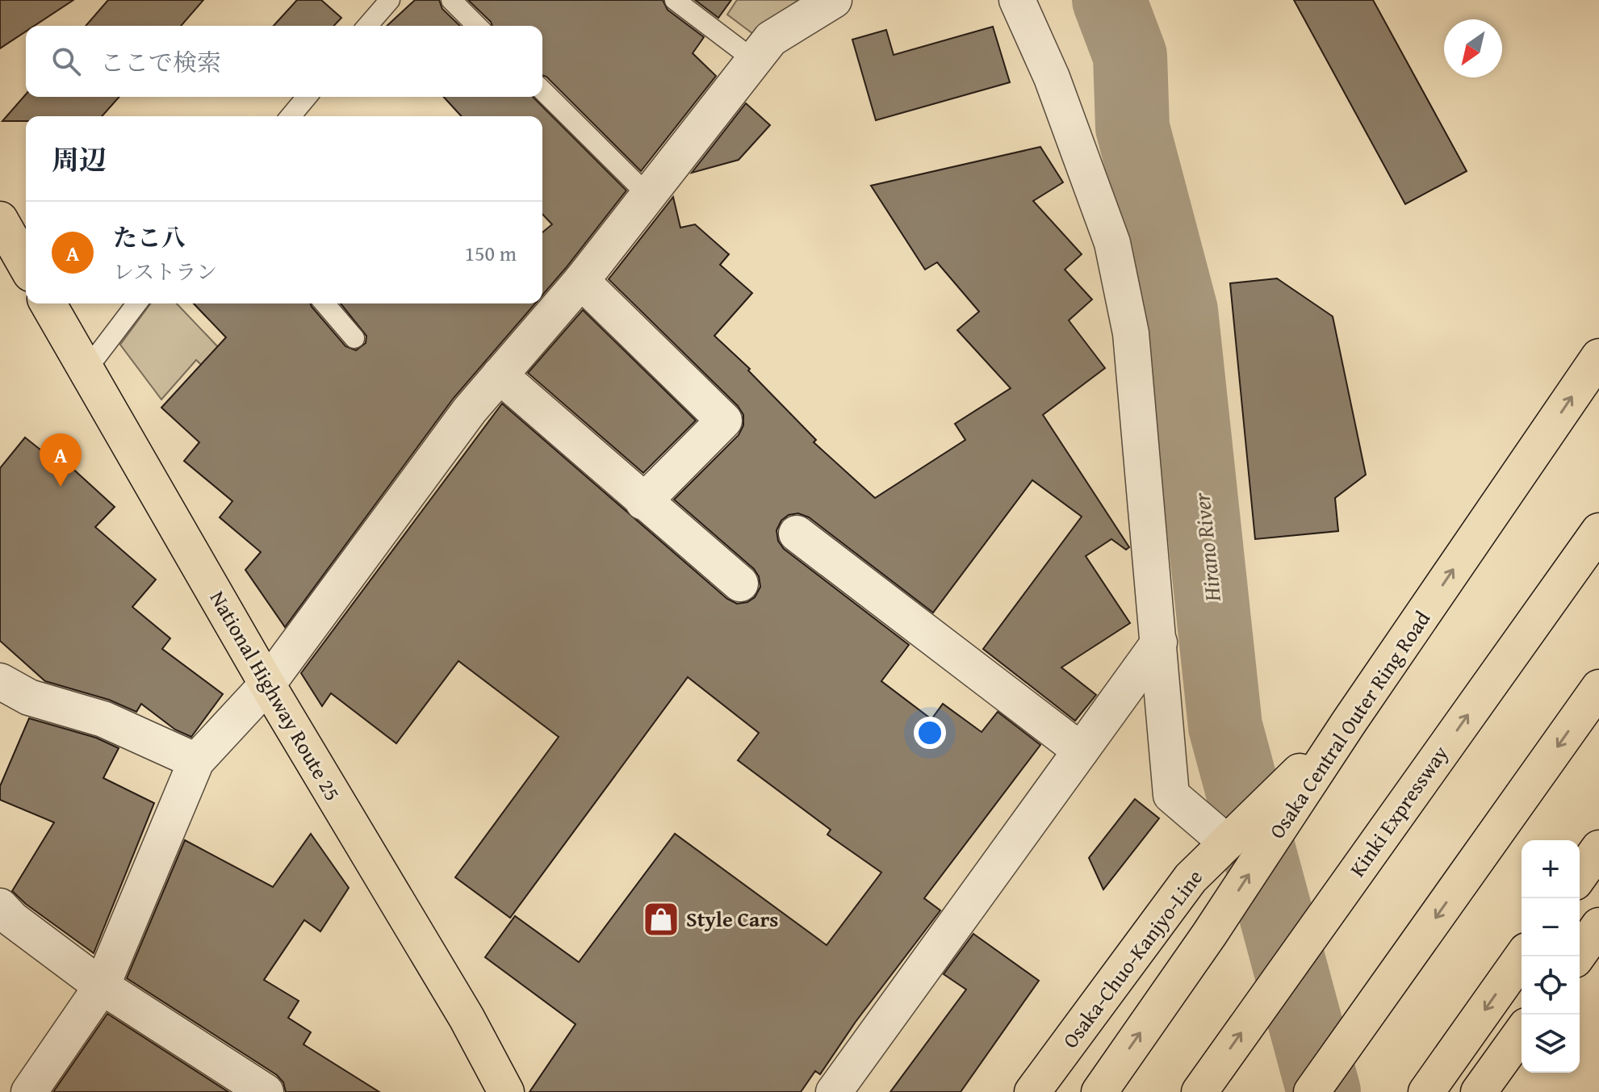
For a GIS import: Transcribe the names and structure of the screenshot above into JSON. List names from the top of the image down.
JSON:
{
  "streets": {
    "main road": [
      "National Highway Route 25",
      "Osaka Central Outer Ring Road",
      "Kinki Expressway",
      "Osaka-Chuo-Kanjyo-Line"
    ]
  },
  "crossings": [
    ["Osaka Central Outer Ring Road", "Osaka-Chuo-Kanjyo-Line"]
  ],
  "water": ["Hirano River"],
  "places": {
    "shop": ["Style Cars"]
  },
  "north": "bottom left",
  "page": {
    "search": "ここで検索",
    "heading": "周辺",
    "list": [
      {
        "mark": "A",
        "name": "たこ八",
        "note": "レストラン",
        "value": "150 m"
      }
    ],
    "pins": "A",
    "map_buttons": ["+", "−"]
  }
}
